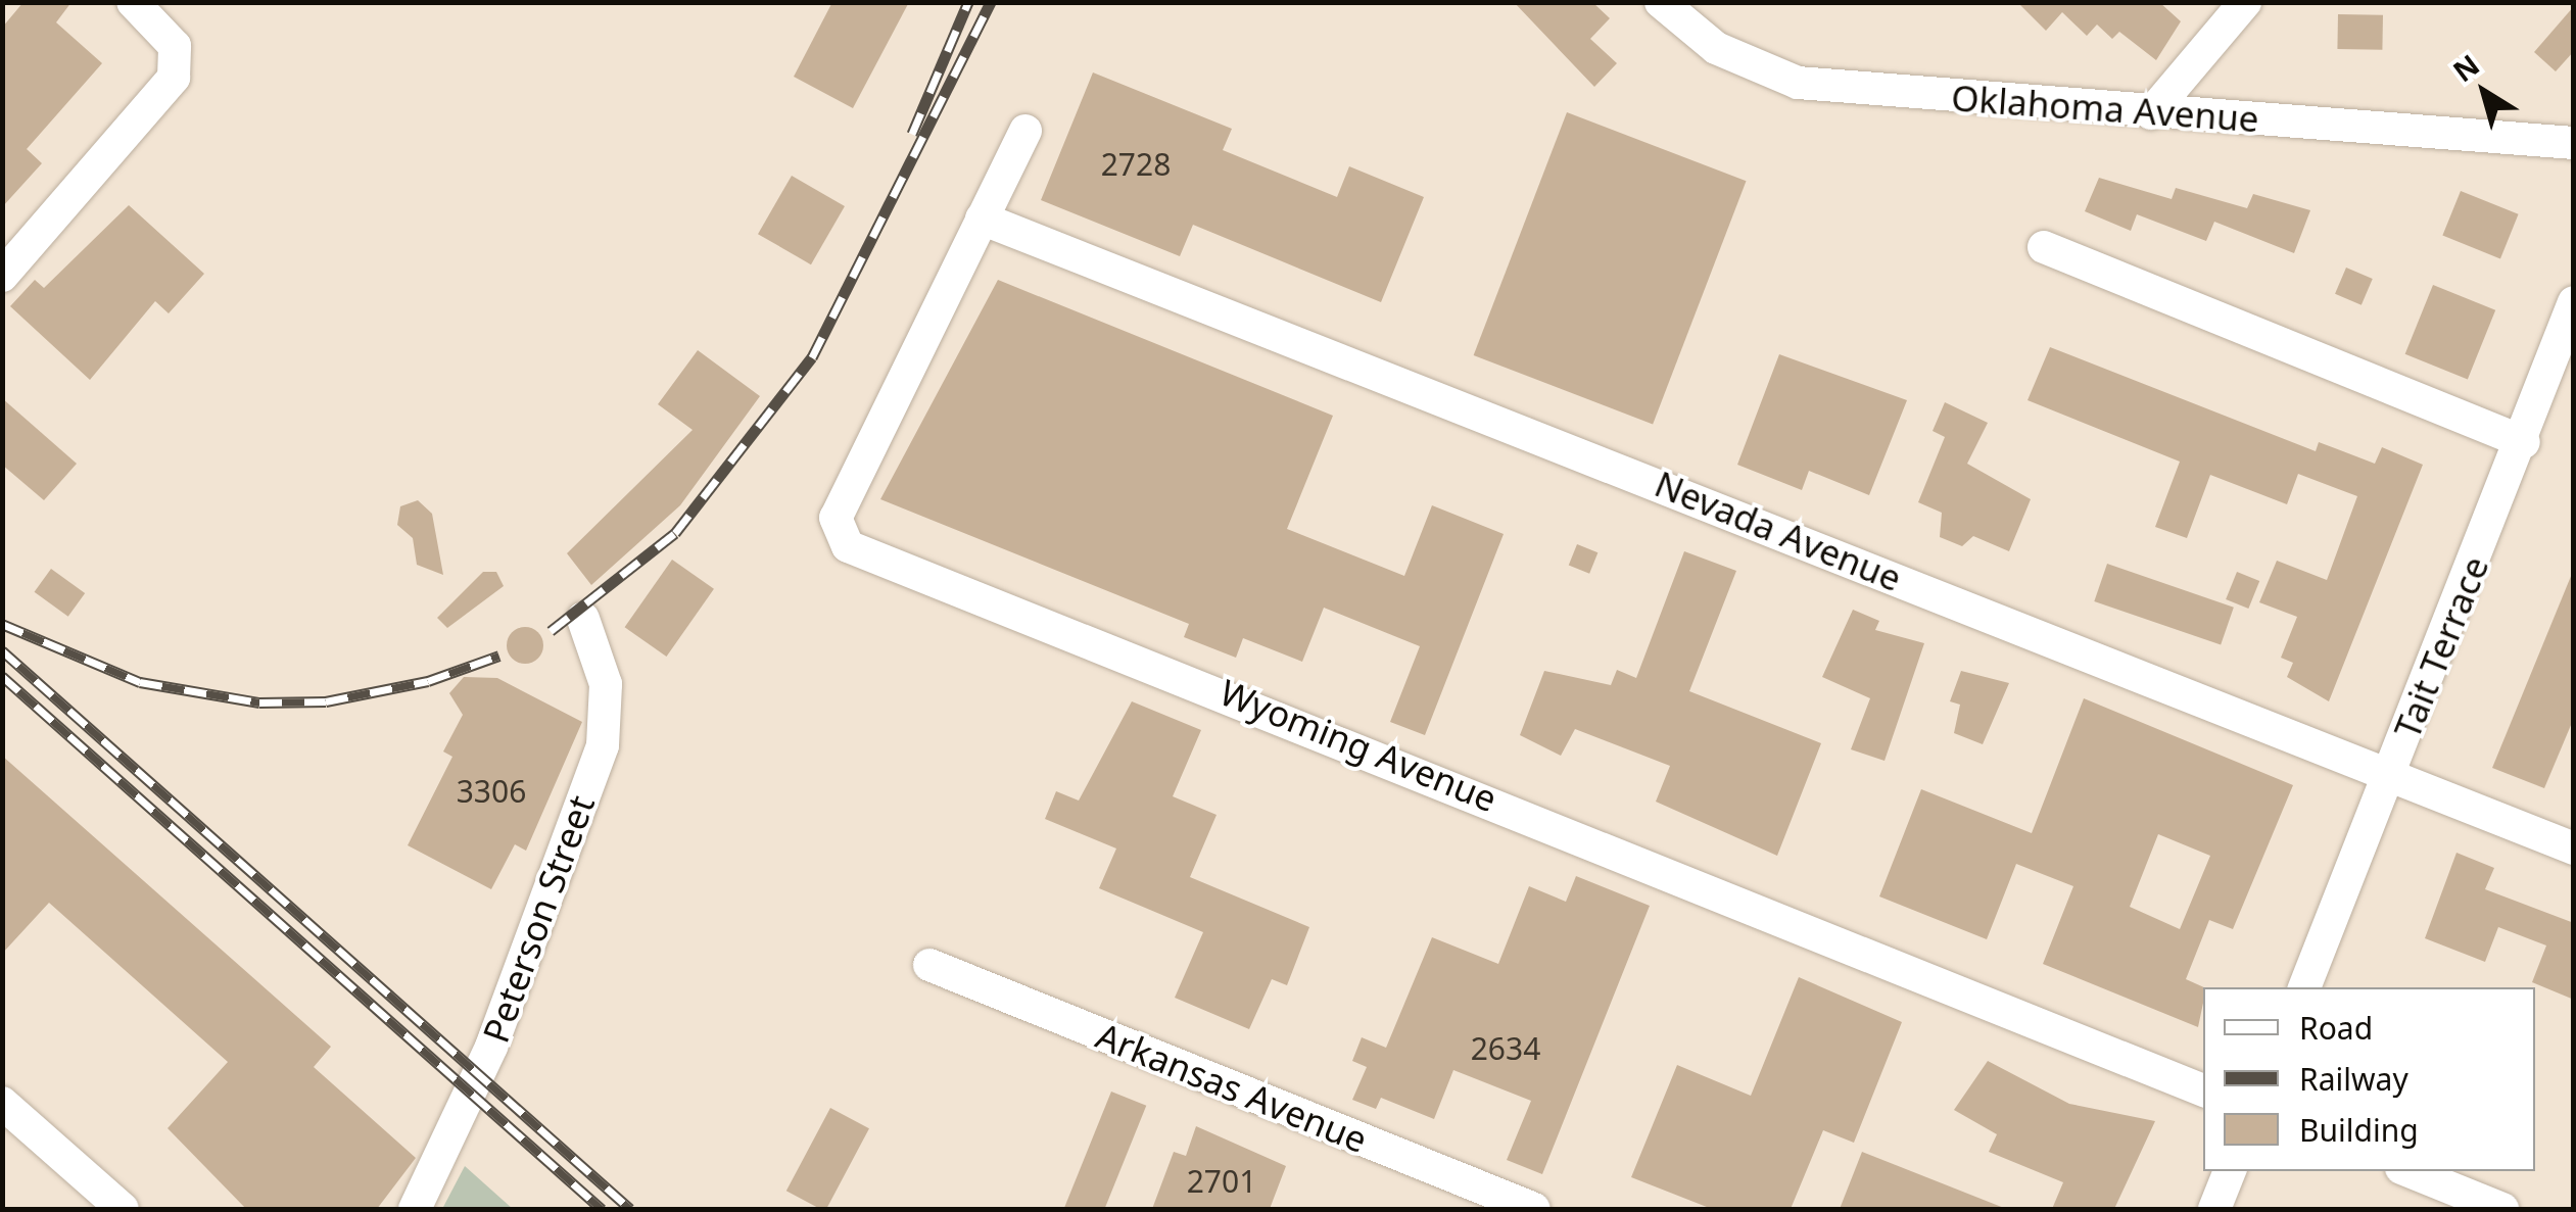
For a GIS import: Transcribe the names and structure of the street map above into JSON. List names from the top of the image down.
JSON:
{
  "streets": {
    "street": [
      "Oklahoma Avenue",
      "Nevada Avenue",
      "Tait Terrace",
      "Wyoming Avenue",
      "Peterson Street",
      "Arkansas Avenue"
    ]
  },
  "crossings": [
    ["Nevada Avenue", "Tait Terrace"],
    ["Nevada Avenue", "Wyoming Avenue"]
  ],
  "house_numbers": [
    "2728",
    "3306",
    "2634",
    "2701"
  ],
  "legend": ["Road", "Railway", "Building"],
  "north": "top left"
}
